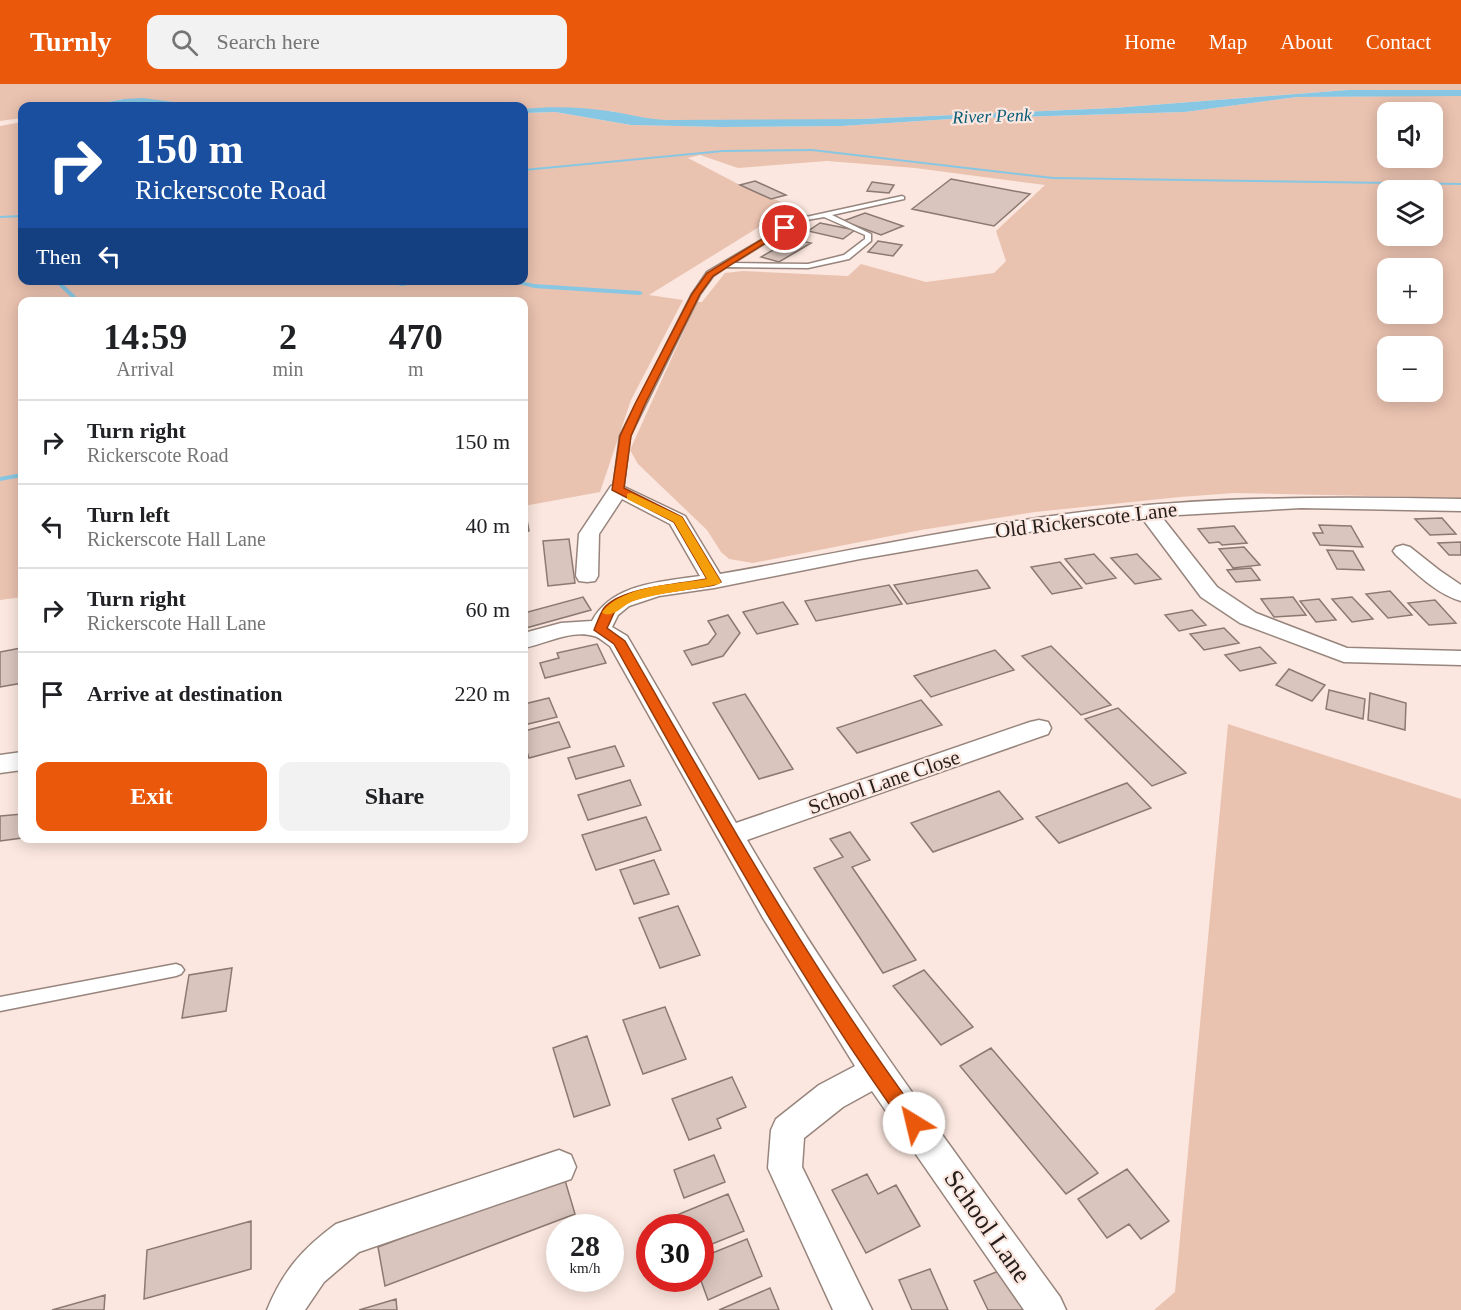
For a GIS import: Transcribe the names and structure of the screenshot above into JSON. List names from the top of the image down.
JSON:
{
  "streets": {
    "street": ["Old Rickerscote Lane", "School Lane Close", "School Lane"]
  },
  "crossings": [
    ["Old Rickerscote Lane", "School Lane"],
    ["School Lane Close", "School Lane"]
  ],
  "water": ["River Penk"],
  "page": {
    "header": "Turnly",
    "search": "Search here",
    "nav": [
      "Home",
      "Map",
      "About",
      "Contact"
    ],
    "map_buttons": ["+", "−"],
    "turn": ["150 m", "Rickerscote Road"],
    "then": "Then",
    "eta": [
      "14:59",
      "Arrival",
      "2",
      "min",
      "470",
      "m"
    ],
    "list": [
      {
        "name": "Turn right",
        "note": "Rickerscote Road",
        "value": "150 m"
      },
      {
        "name": "Turn left",
        "note": "Rickerscote Hall Lane",
        "value": "40 m"
      },
      {
        "name": "Turn right",
        "note": "Rickerscote Hall Lane",
        "value": "60 m"
      },
      {
        "name": "Arrive at destination",
        "value": "220 m"
      }
    ],
    "buttons": ["Exit", "Share"],
    "speed": "28 km/h",
    "limit": "30"
  }
}
